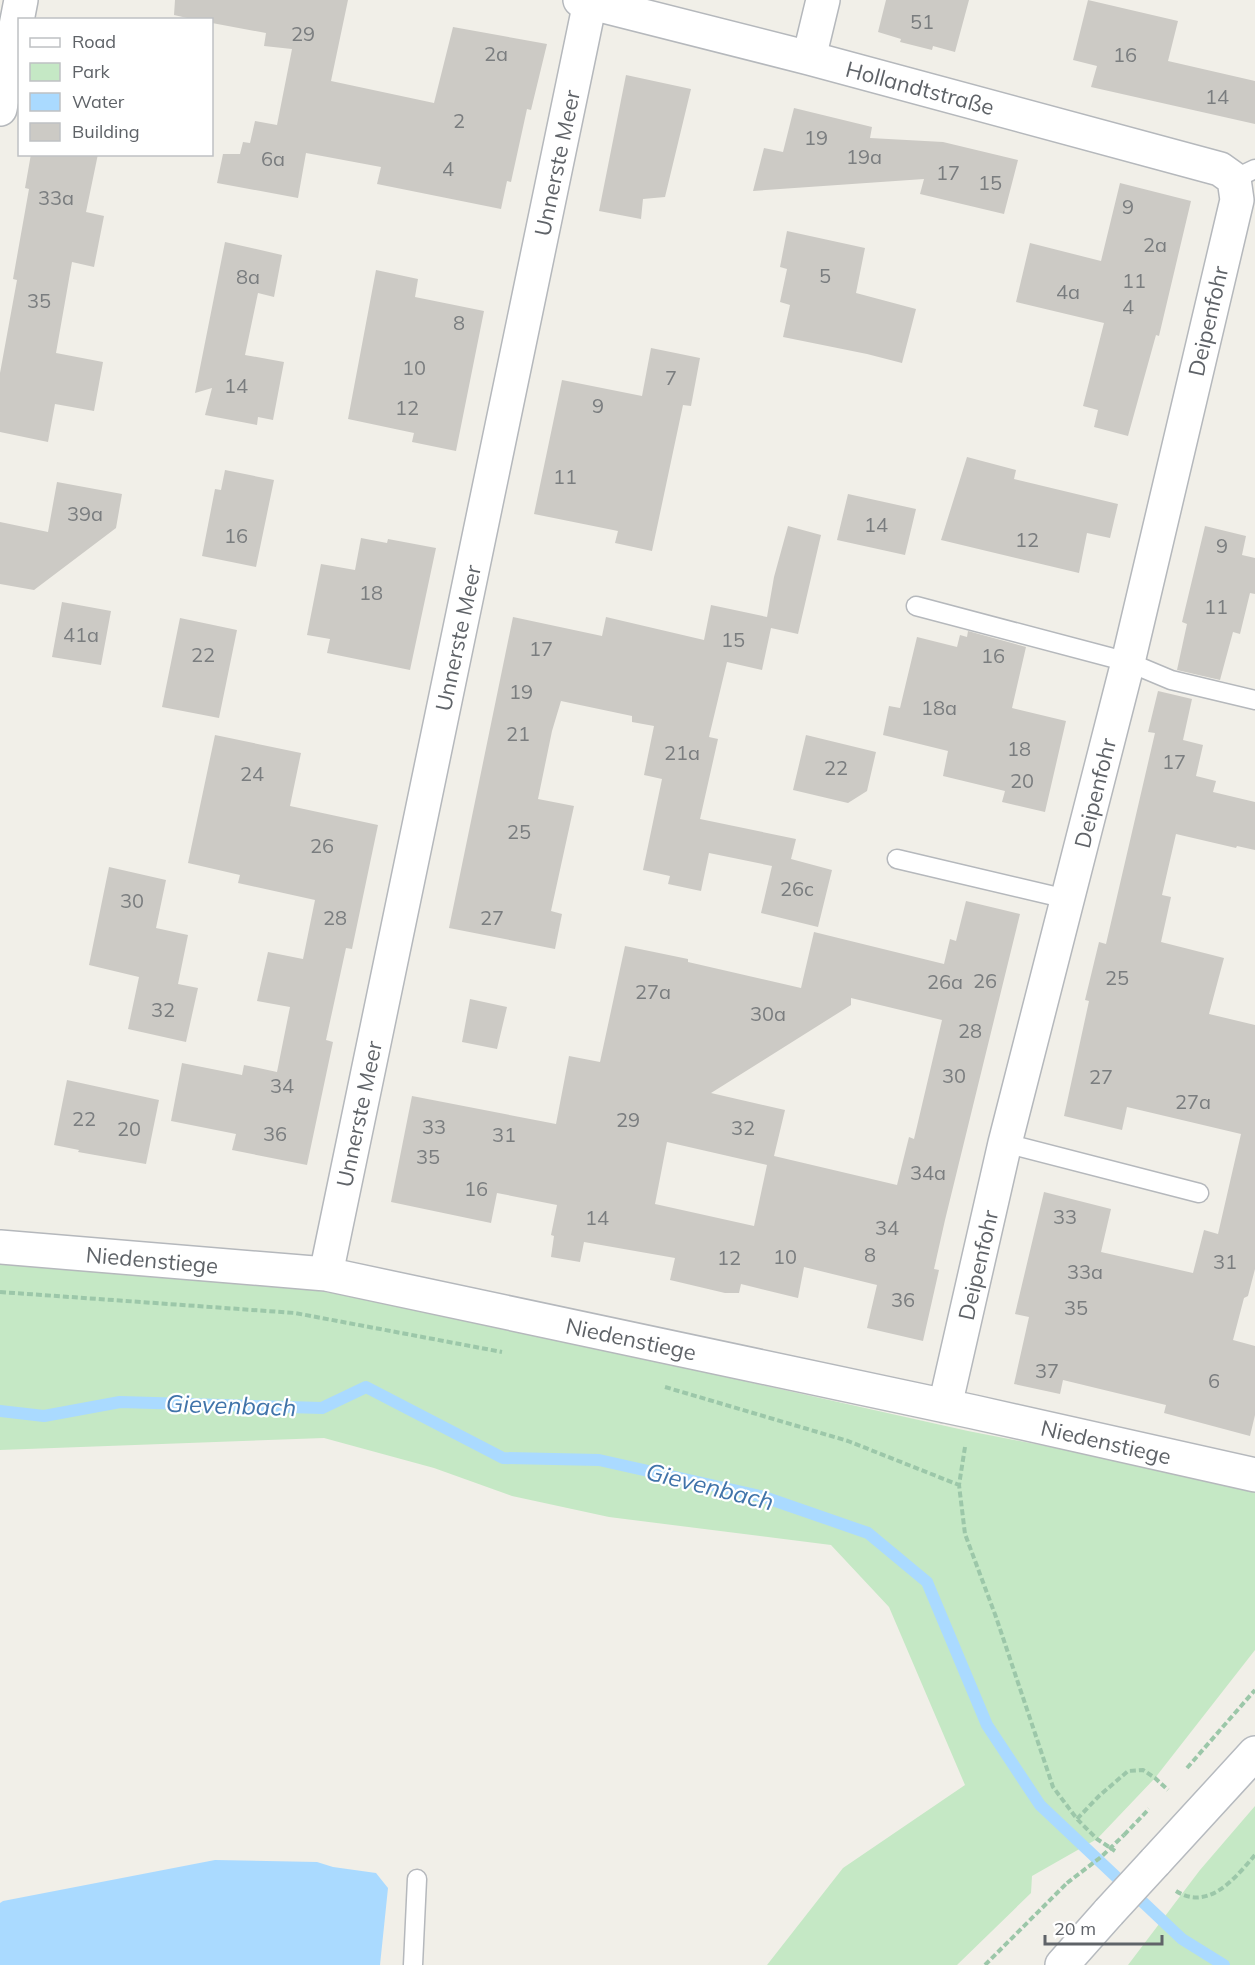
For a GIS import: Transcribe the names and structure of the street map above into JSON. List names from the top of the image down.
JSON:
{
  "streets": {
    "street": [
      "Hollandtstraße",
      "Unnerste Meer",
      "Deipenfohr",
      "Niedenstiege"
    ]
  },
  "crossings": [
    ["Hollandtstraße", "Unnerste Meer"],
    ["Hollandtstraße", "Deipenfohr"],
    ["Unnerste Meer", "Niedenstiege"],
    ["Deipenfohr", "Niedenstiege"]
  ],
  "water": ["Gievenbach"],
  "house_numbers": [
    "51",
    "29",
    "2a",
    "16",
    "14",
    "2",
    "19",
    "19a",
    "6a",
    "4",
    "17",
    "15",
    "33a",
    "9",
    "2a",
    "5",
    "8a",
    "11",
    "4a",
    "35",
    "4",
    "8",
    "10",
    "7",
    "14",
    "9",
    "12",
    "11",
    "39a",
    "14",
    "16",
    "12",
    "9",
    "18",
    "11",
    "41a",
    "15",
    "17",
    "22",
    "16",
    "19",
    "18a",
    "21",
    "18",
    "21a",
    "17",
    "22",
    "24",
    "20",
    "25",
    "26",
    "26c",
    "30",
    "28",
    "27",
    "25",
    "26",
    "26a",
    "27a",
    "32",
    "30a",
    "28",
    "30",
    "27",
    "34",
    "27a",
    "22",
    "29",
    "33",
    "32",
    "20",
    "36",
    "31",
    "35",
    "34a",
    "16",
    "33",
    "14",
    "34",
    "8",
    "10",
    "12",
    "31",
    "33a",
    "36",
    "35",
    "37",
    "6"
  ],
  "legend": [
    "Road",
    "Park",
    "Water",
    "Building"
  ],
  "scale_bar": "20 m"
}
